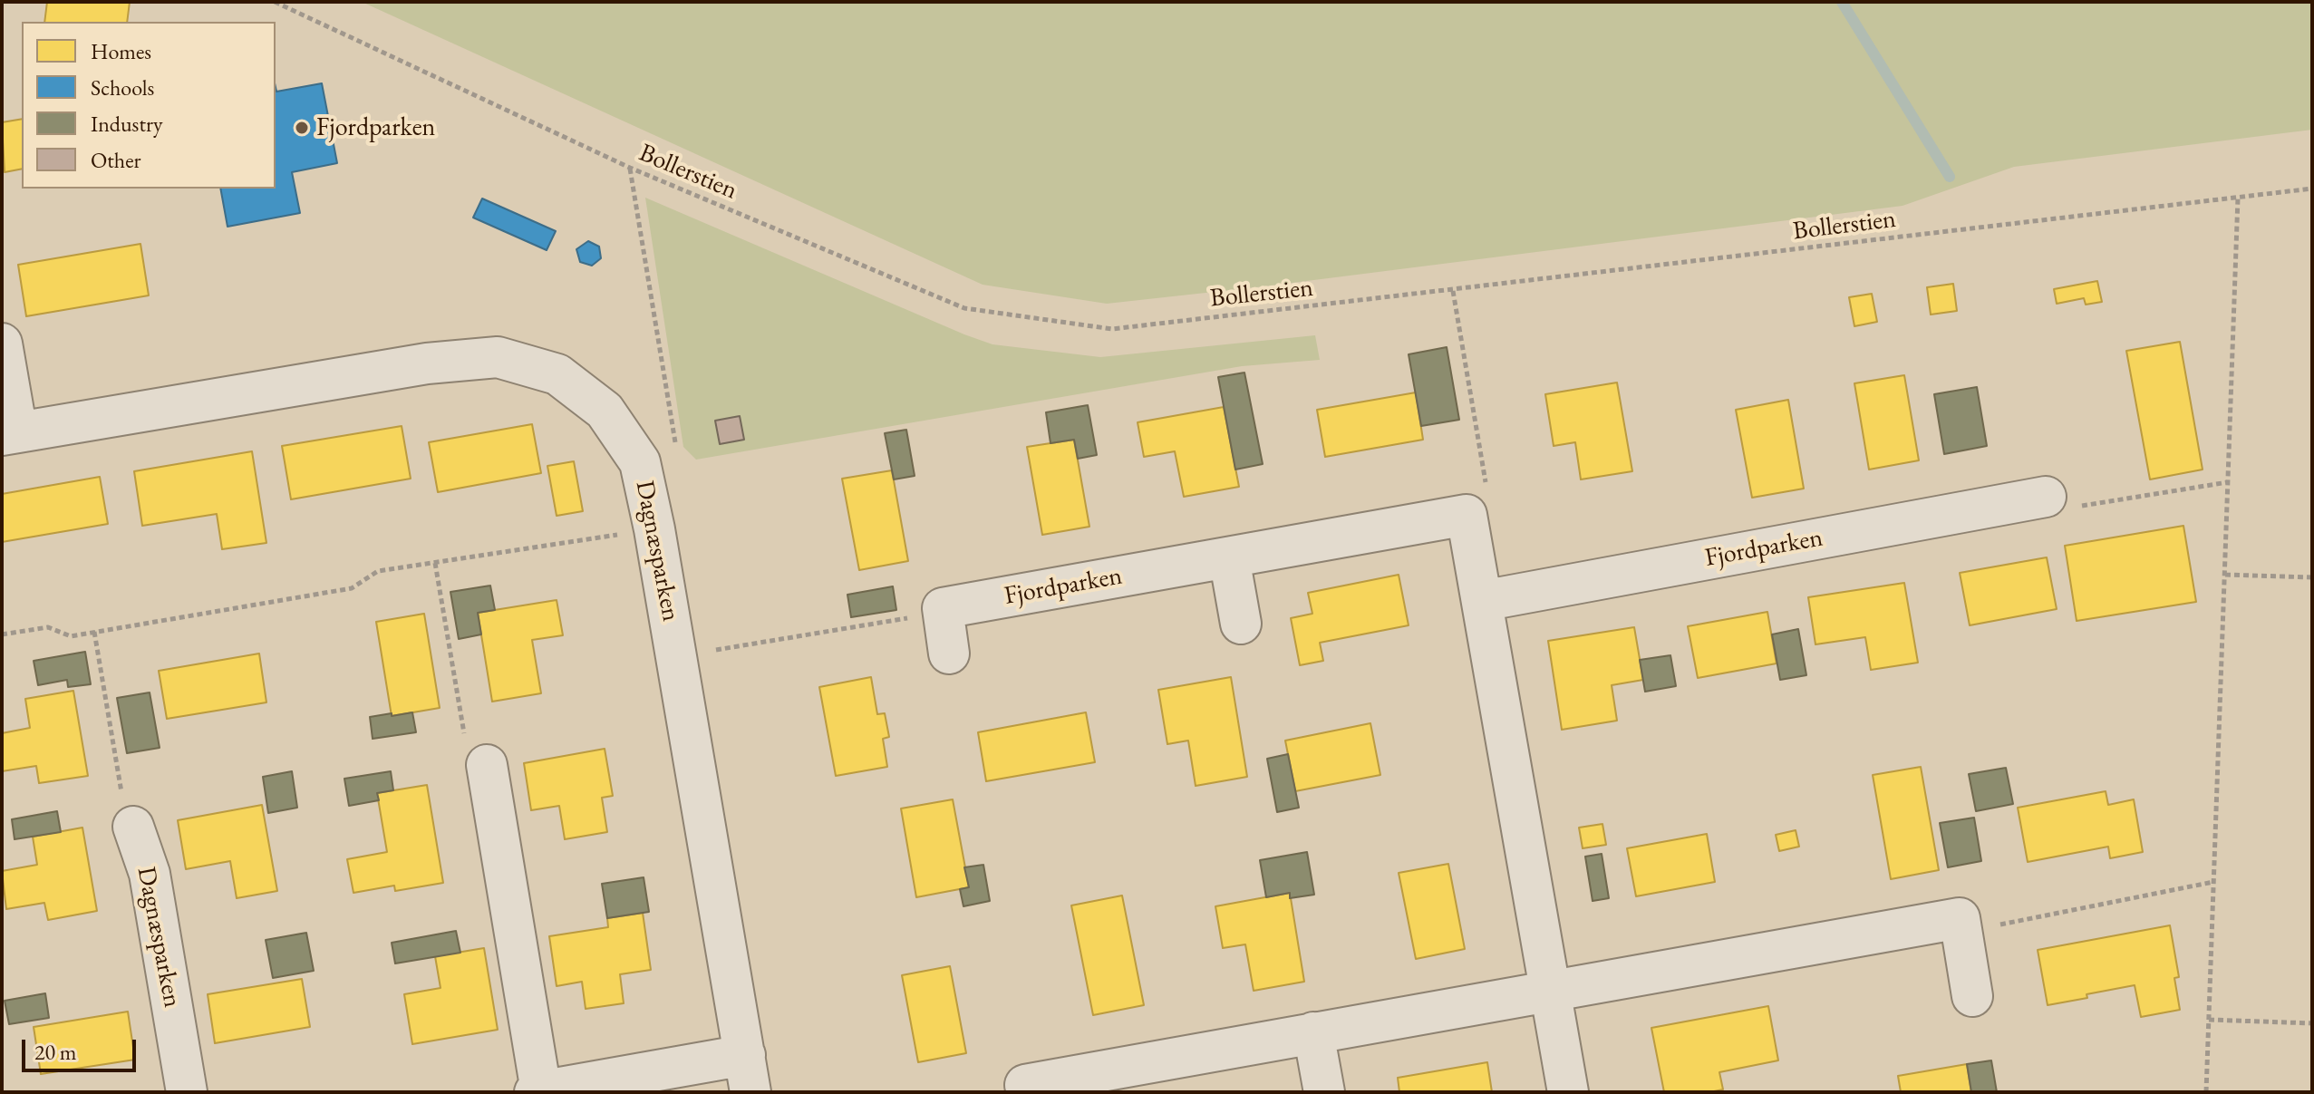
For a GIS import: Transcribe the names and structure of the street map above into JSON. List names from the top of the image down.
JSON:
{
  "streets": {
    "street": ["Fjordparken", "Dagnæsparken"],
    "path": ["Bollerstien"]
  },
  "places": ["Fjordparken"],
  "legend": [
    "Homes",
    "Schools",
    "Industry",
    "Other"
  ],
  "scale_bar": "20 m"
}
